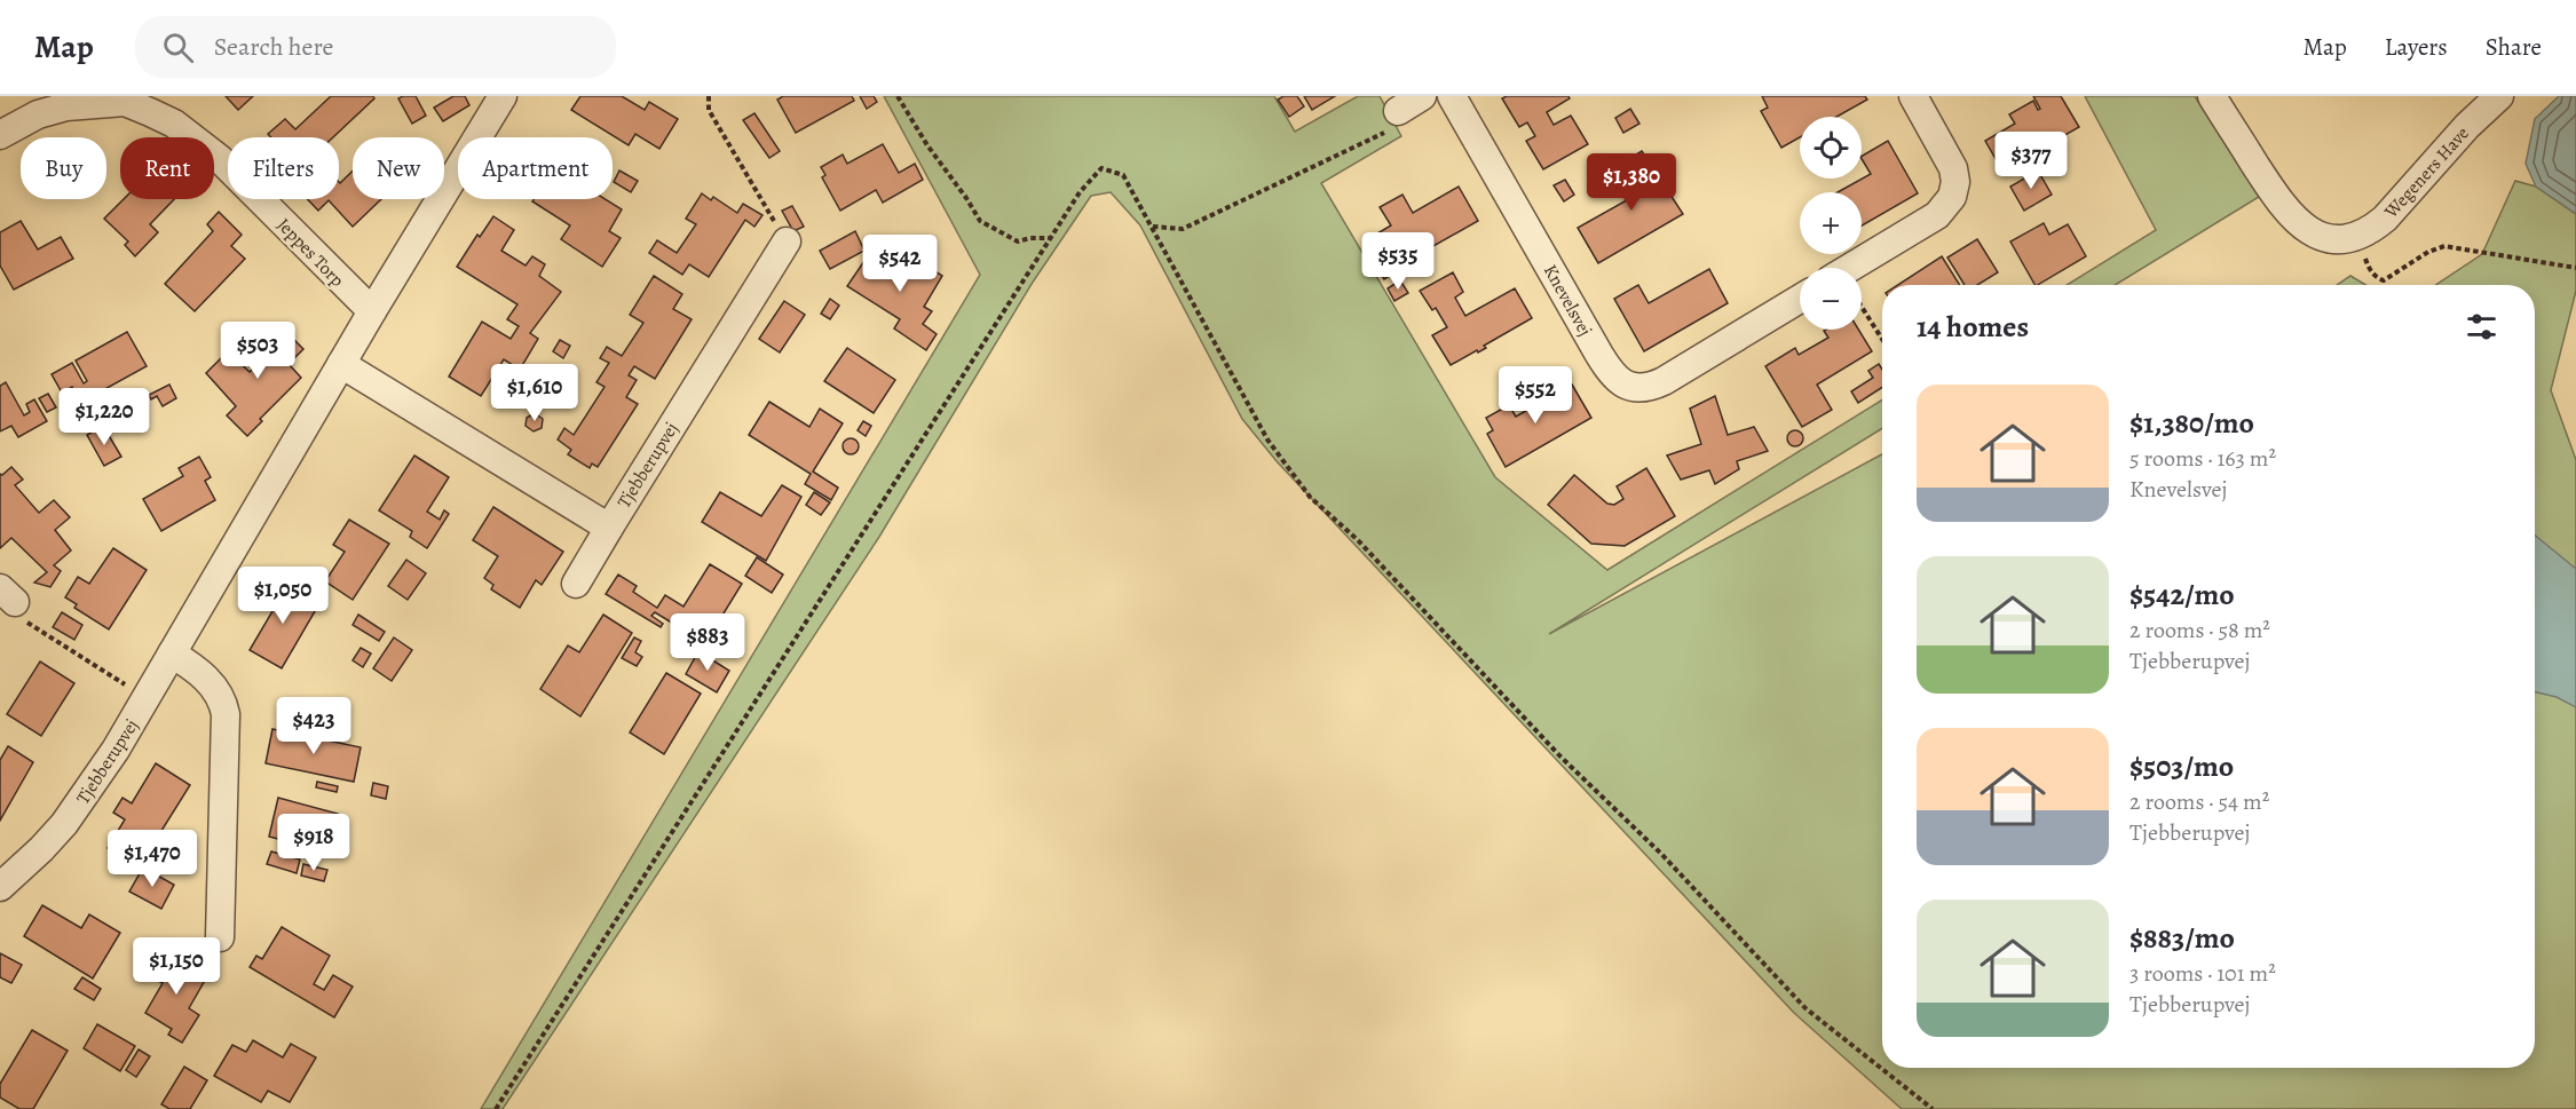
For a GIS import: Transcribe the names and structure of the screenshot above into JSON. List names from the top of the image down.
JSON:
{
  "streets": {
    "street": [
      "Wegeners Have",
      "Jeppes Torp",
      "Knevelsvej",
      "Tjebberupvej"
    ]
  },
  "crossings": [
    ["Jeppes Torp", "Tjebberupvej"]
  ],
  "page": {
    "header": "Map",
    "search": "Search here",
    "nav": ["Map", "Layers", "Share"],
    "map_buttons": ["+", "−"],
    "price": [
      "$377",
      "$1,380",
      "$535",
      "$542",
      "$503",
      "$1,610",
      "$552",
      "$1,220",
      "$1,050",
      "$883",
      "$423",
      "$918",
      "$1,470",
      "$1,150"
    ],
    "chip": [
      "Buy",
      "Rent",
      "Filters",
      "New",
      "Apartment"
    ],
    "heading": "14 homes",
    "list": [
      {
        "name": "$1,380/mo",
        "note": "5 rooms · 163 m² · Knevelsvej"
      },
      {
        "name": "$542/mo",
        "note": "2 rooms · 58 m² · Tjebberupvej"
      },
      {
        "name": "$503/mo",
        "note": "2 rooms · 54 m² · Tjebberupvej"
      },
      {
        "name": "$883/mo",
        "note": "3 rooms · 101 m² · Tjebberupvej"
      }
    ]
  }
}
